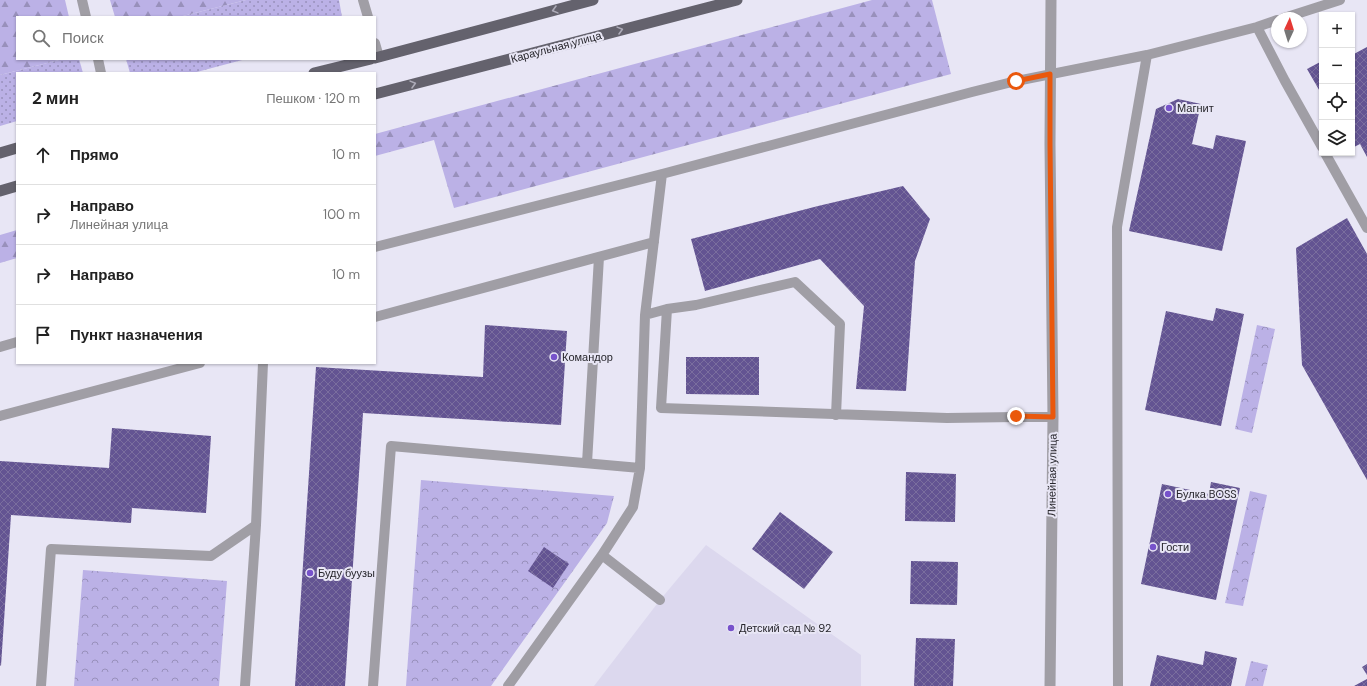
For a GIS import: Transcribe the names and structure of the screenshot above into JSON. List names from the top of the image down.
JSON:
{
  "streets": {
    "main road": ["Караульная улица"],
    "street": ["Линейная улица"]
  },
  "places": [
    "Магнит",
    "Командор",
    "Булка BOSS",
    "Гости",
    "Буду буузы",
    "Детский сад № 92"
  ],
  "north": "top",
  "page": {
    "map_buttons": ["+", "−"],
    "search": "Поиск",
    "heading": ["2 мин", "Пешком · 120 m"],
    "list": [
      ["Прямо", "10 m"],
      ["Направо", "Линейная улица", "100 m"],
      ["Направо", "10 m"],
      "Пункт назначения"
    ]
  }
}
